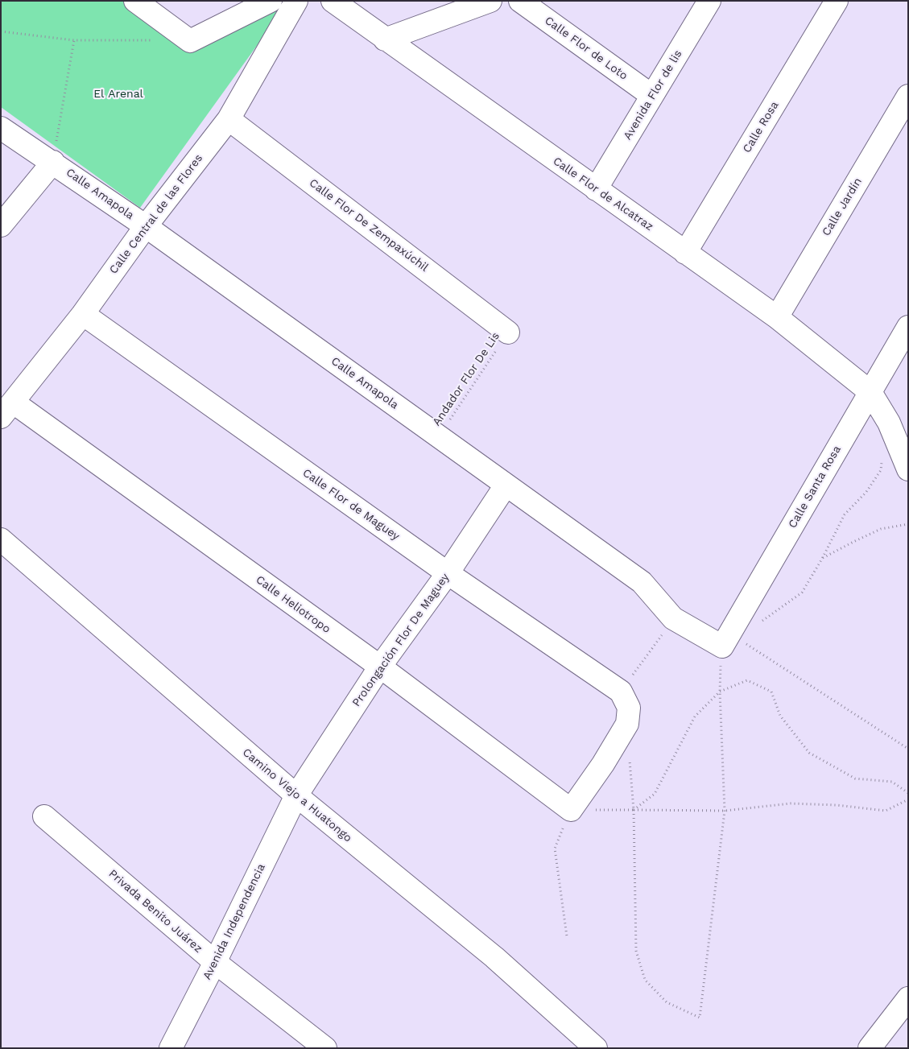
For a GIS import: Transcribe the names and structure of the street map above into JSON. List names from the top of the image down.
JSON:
{
  "streets": {
    "street": [
      "Calle Flor de Loto",
      "Avenida Flor de lis",
      "Calle Rosa",
      "Calle Amapola",
      "Calle Flor de Alcatraz",
      "Calle Jardín",
      "Calle Central de las Flores",
      "Calle Flor De Zempaxúchil",
      "Calle Santa Rosa",
      "Calle Flor de Maguey",
      "Calle Heliotropo",
      "Prolongación Flor De Maguey",
      "Camino Viejo a Huatongo",
      "Privada Benito Juárez",
      "Avenida Independencia"
    ],
    "path": ["Andador Flor De Lis"]
  },
  "crossings": [
    ["Calle Flor de Loto", "Avenida Flor de lis"],
    ["Avenida Flor de lis", "Calle Flor de Alcatraz"],
    ["Calle Rosa", "Calle Flor de Alcatraz"],
    ["Calle Amapola", "Calle Central de las Flores"],
    ["Calle Amapola", "Andador Flor De Lis"],
    ["Calle Amapola", "Calle Santa Rosa"],
    ["Calle Amapola", "Prolongación Flor De Maguey"],
    ["Calle Flor de Alcatraz", "Calle Jardín"],
    ["Calle Flor de Alcatraz", "Calle Santa Rosa"],
    ["Calle Central de las Flores", "Calle Flor De Zempaxúchil"],
    ["Calle Central de las Flores", "Calle Flor de Maguey"],
    ["Calle Central de las Flores", "Calle Heliotropo"],
    ["Calle Flor De Zempaxúchil", "Andador Flor De Lis"],
    ["Calle Flor de Maguey", "Prolongación Flor De Maguey"],
    ["Calle Heliotropo", "Prolongación Flor De Maguey"],
    ["Prolongación Flor De Maguey", "Camino Viejo a Huatongo"],
    ["Prolongación Flor De Maguey", "Avenida Independencia"],
    ["Camino Viejo a Huatongo", "Avenida Independencia"],
    ["Privada Benito Juárez", "Avenida Independencia"]
  ],
  "parks": ["El Arenal"]
}
